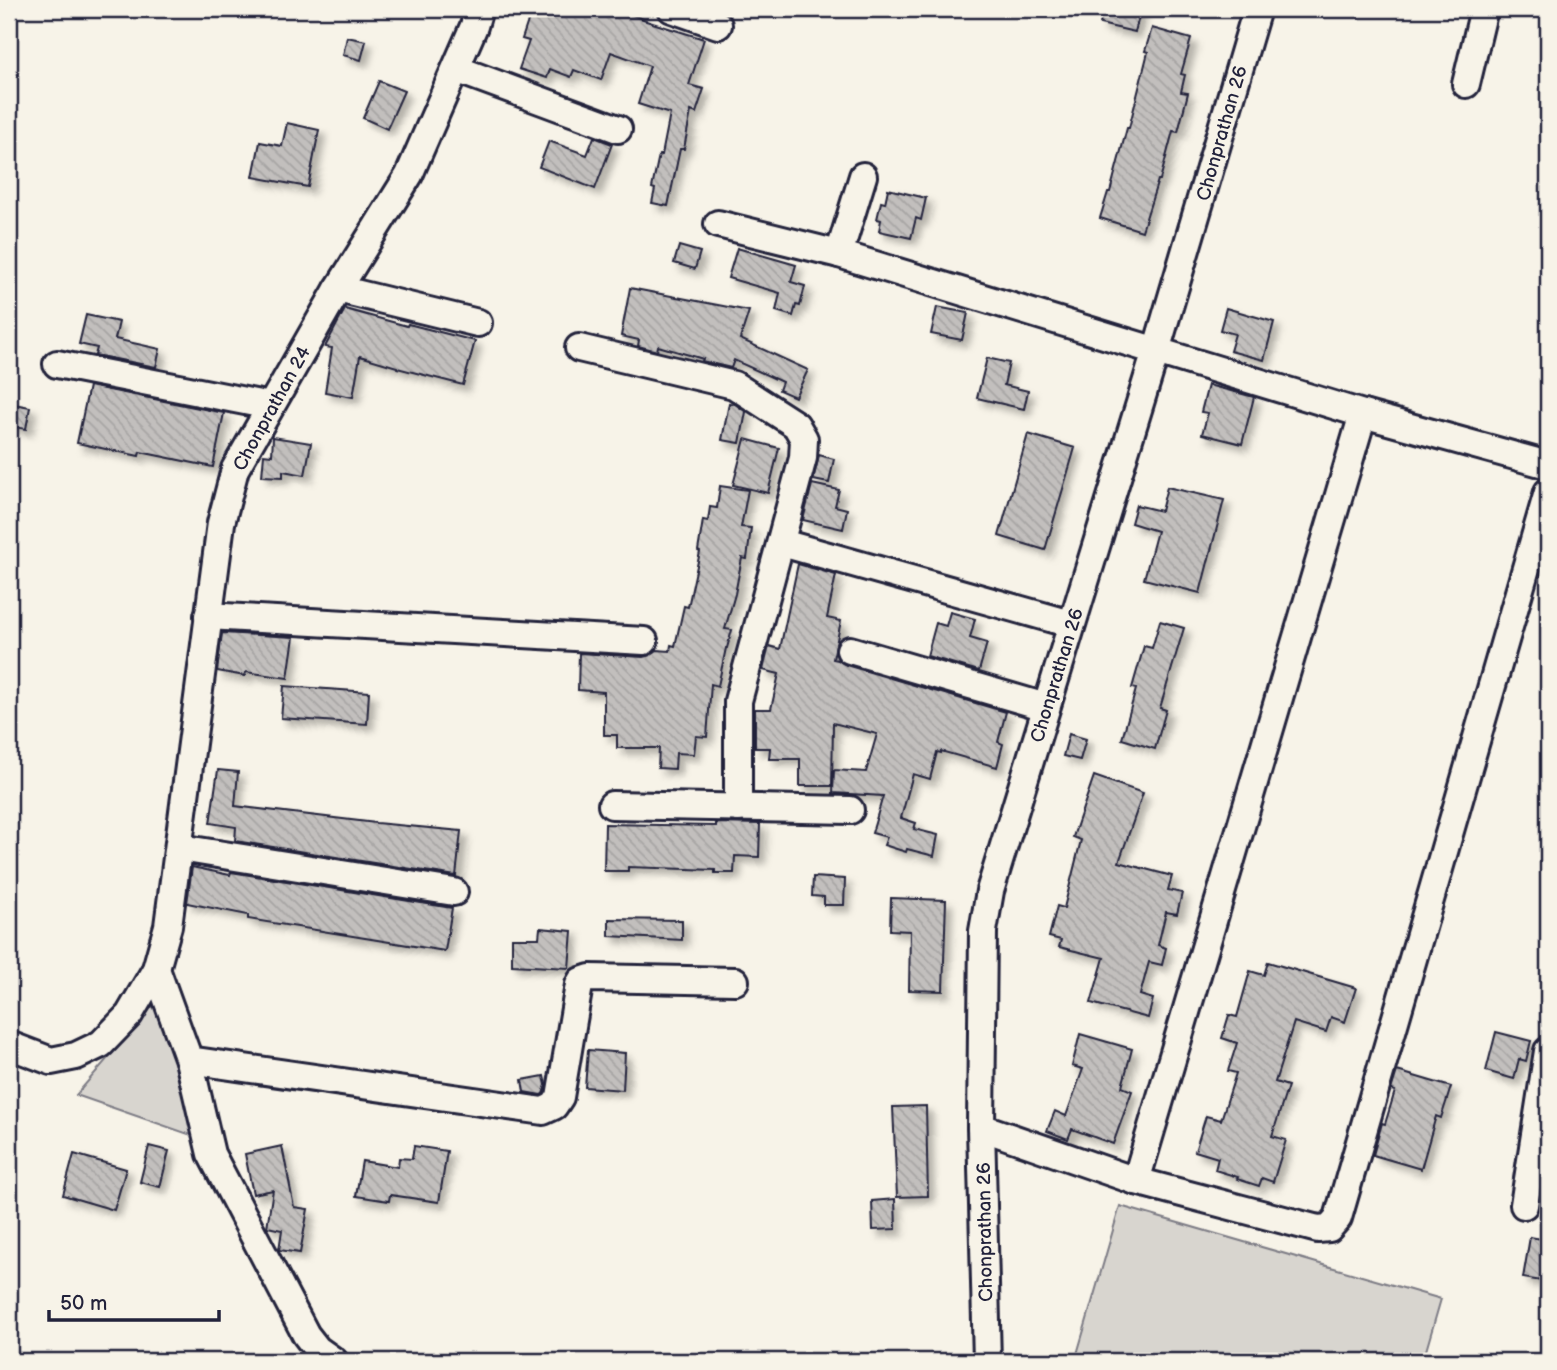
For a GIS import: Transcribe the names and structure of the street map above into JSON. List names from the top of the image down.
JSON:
{
  "streets": {
    "street": ["Chonprathan 26", "Chonprathan 24"]
  },
  "scale_bar": "50 m"
}
